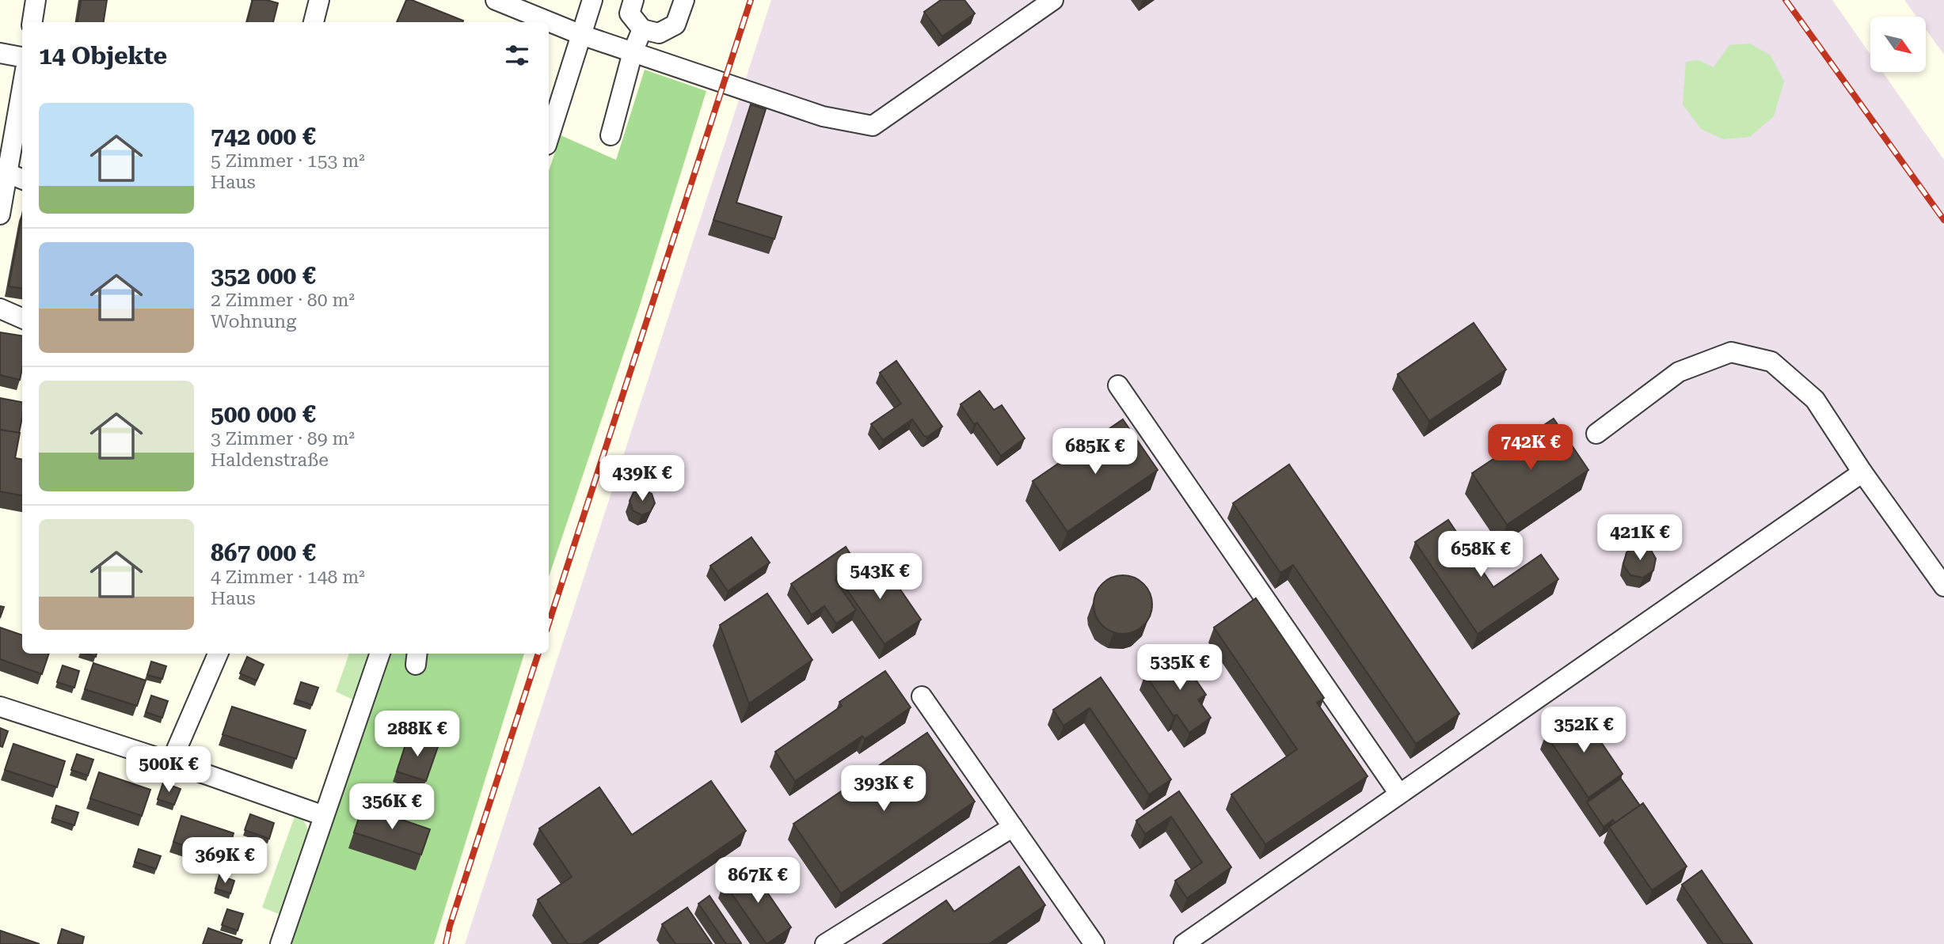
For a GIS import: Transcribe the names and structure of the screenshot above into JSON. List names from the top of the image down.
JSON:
{
  "north": "bottom right",
  "page": {
    "heading": "14 Objekte",
    "list": [
      {
        "name": "742 000 €",
        "note": "5 Zimmer · 153 m² · Haus"
      },
      {
        "name": "352 000 €",
        "note": "2 Zimmer · 80 m² · Wohnung"
      },
      {
        "name": "500 000 €",
        "note": "3 Zimmer · 89 m² · Haldenstraße"
      },
      {
        "name": "867 000 €",
        "note": "4 Zimmer · 148 m² · Haus"
      }
    ],
    "price": [
      "742K €",
      "685K €",
      "439K €",
      "421K €",
      "658K €",
      "543K €",
      "535K €",
      "352K €",
      "288K €",
      "500K €",
      "393K €",
      "356K €",
      "369K €",
      "867K €"
    ]
  }
}
